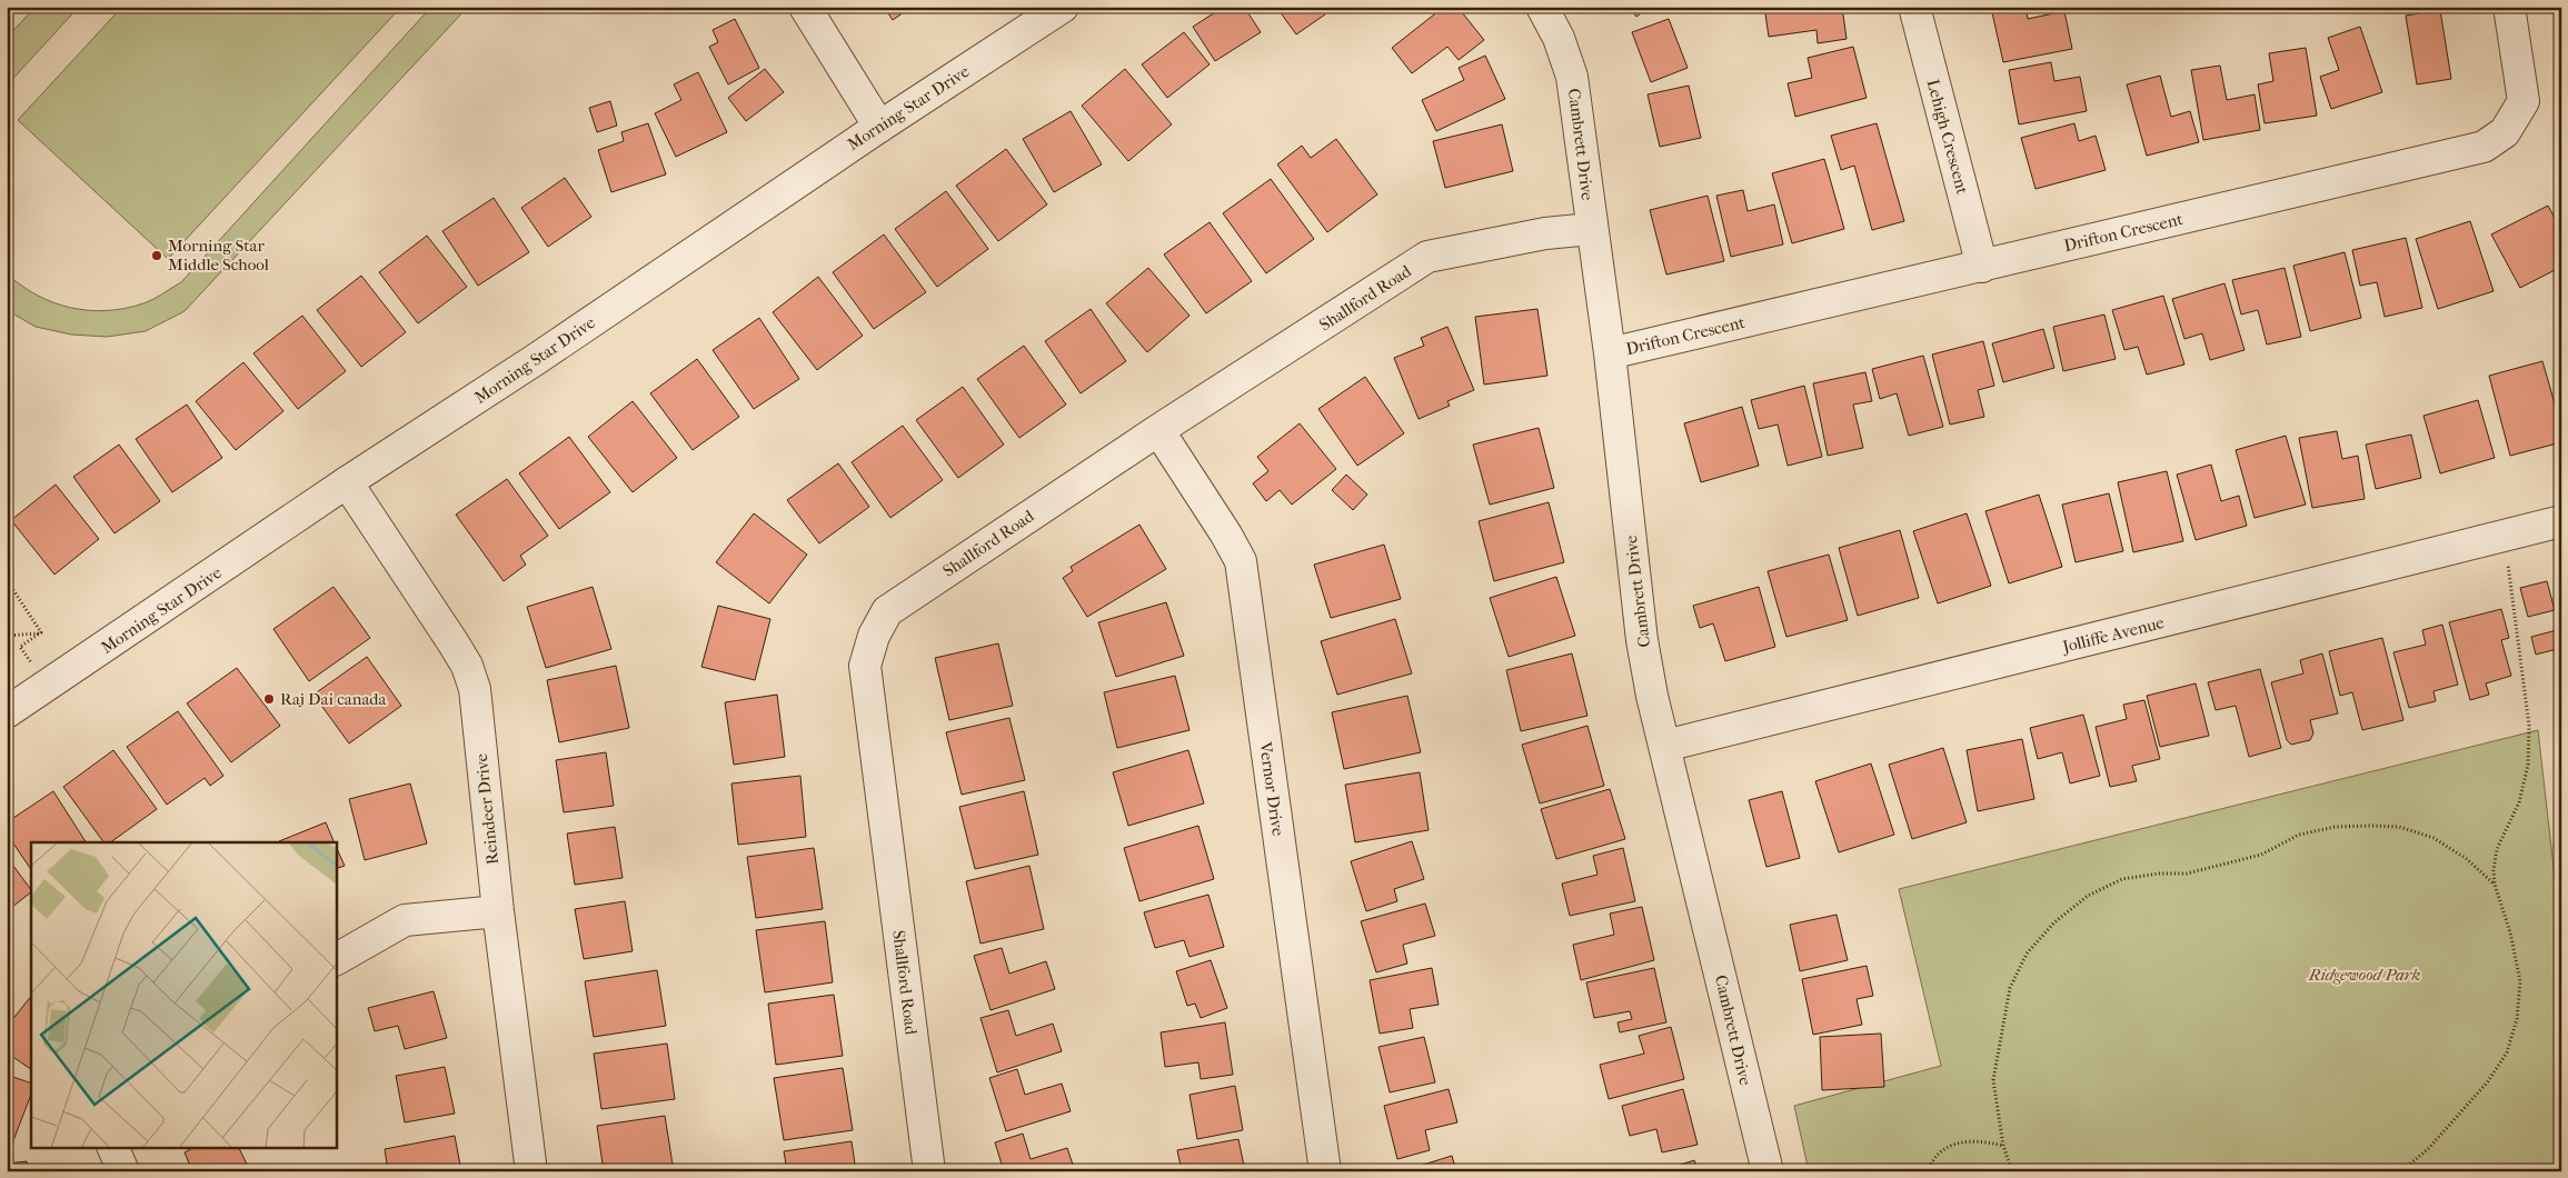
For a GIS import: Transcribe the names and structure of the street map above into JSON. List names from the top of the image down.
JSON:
{
  "streets": {
    "street": [
      "Morning Star Drive",
      "Lehigh Crescent",
      "Cambrett Drive",
      "Drifton Crescent",
      "Shallford Road",
      "Jolliffe Avenue",
      "Vernor Drive",
      "Reindeer Drive"
    ]
  },
  "crossings": [
    ["Morning Star Drive", "Reindeer Drive"],
    ["Lehigh Crescent", "Drifton Crescent"],
    ["Cambrett Drive", "Drifton Crescent"],
    ["Cambrett Drive", "Shallford Road"],
    ["Cambrett Drive", "Jolliffe Avenue"],
    ["Shallford Road", "Vernor Drive"]
  ],
  "parks": ["Ridgewood Park"],
  "places": ["Morning Star Middle School", "Raj Dai canada"]
}
